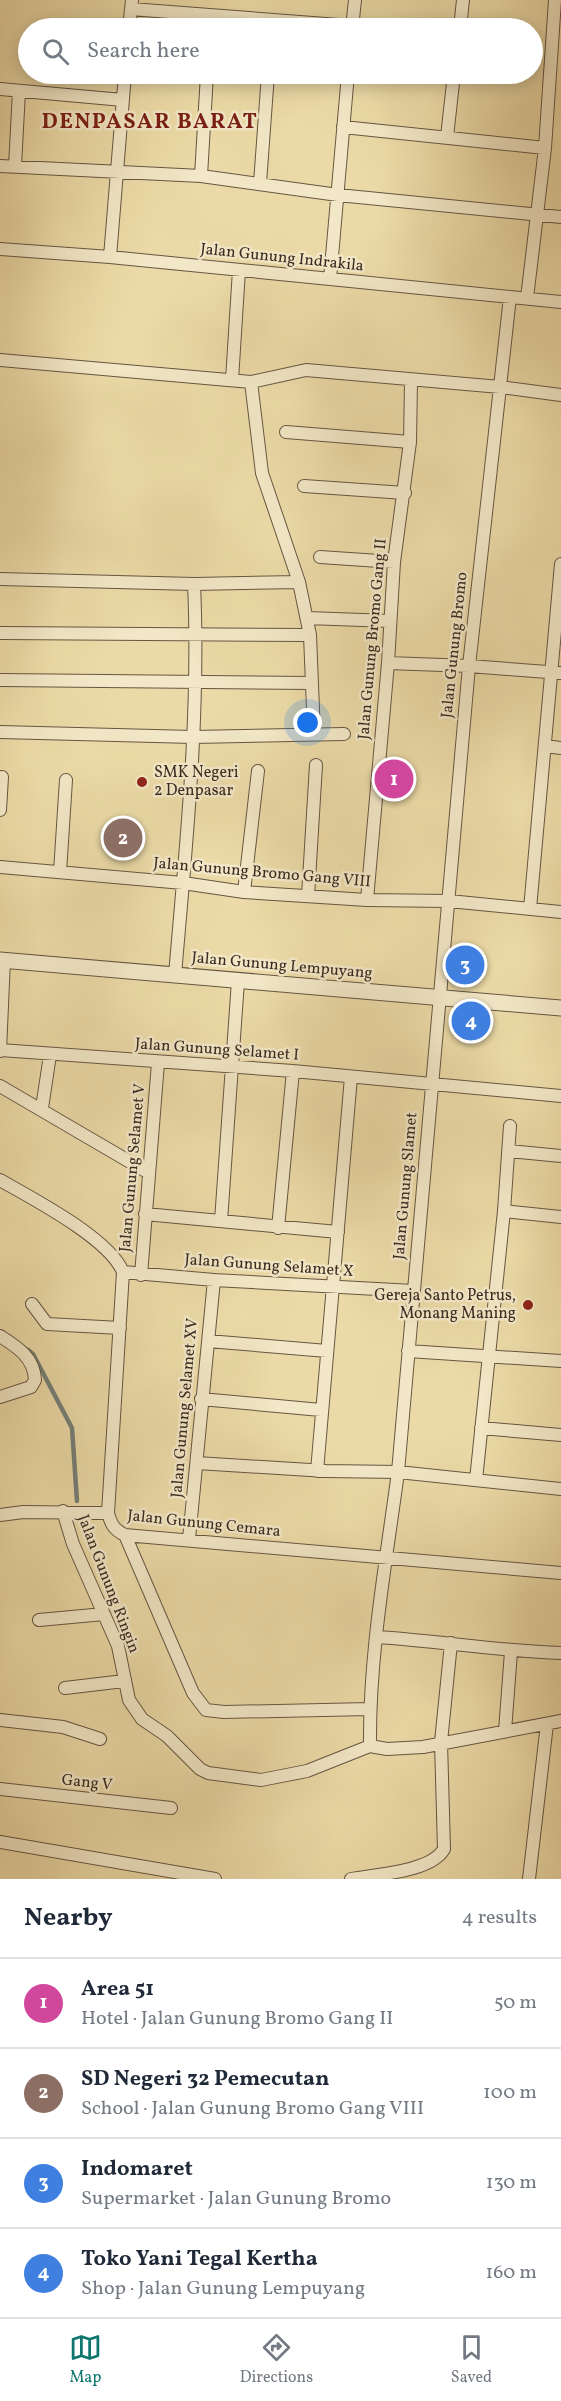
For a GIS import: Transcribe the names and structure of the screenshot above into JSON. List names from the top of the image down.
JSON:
{
  "streets": {
    "street": [
      "Jalan Gunung Indrakila",
      "Jalan Gunung Bromo Gang II",
      "Jalan Gunung Bromo",
      "Jalan Gunung Bromo Gang VIII",
      "Jalan Gunung Lempuyang",
      "Jalan Gunung Selamet I",
      "Jalan Gunung Selamet V",
      "Jalan Gunung Slamet",
      "Jalan Gunung Selamet X",
      "Jalan Gunung Selamet XV",
      "Jalan Gunung Cemara",
      "Jalan Gunung Ringin",
      "Gang V"
    ]
  },
  "crossings": [
    ["Jalan Gunung Indrakila", "Jalan Gunung Bromo"],
    ["Jalan Gunung Bromo Gang II", "Jalan Gunung Bromo Gang VIII"],
    ["Jalan Gunung Bromo", "Jalan Gunung Bromo Gang VIII"],
    ["Jalan Gunung Bromo", "Jalan Gunung Lempuyang"],
    ["Jalan Gunung Bromo", "Jalan Gunung Slamet"],
    ["Jalan Gunung Lempuyang", "Jalan Gunung Slamet"],
    ["Jalan Gunung Selamet I", "Jalan Gunung Selamet V"],
    ["Jalan Gunung Selamet I", "Jalan Gunung Slamet"],
    ["Jalan Gunung Selamet V", "Jalan Gunung Selamet X"],
    ["Jalan Gunung Slamet", "Jalan Gunung Selamet X"],
    ["Jalan Gunung Slamet", "Jalan Gunung Cemara"],
    ["Jalan Gunung Slamet", "Jalan Gunung Ringin"],
    ["Jalan Gunung Selamet X", "Jalan Gunung Selamet XV"],
    ["Jalan Gunung Selamet X", "Jalan Gunung Cemara"],
    ["Jalan Gunung Selamet XV", "Jalan Gunung Cemara"]
  ],
  "districts": ["DENPASAR BARAT"],
  "places": ["SMK Negeri 2 Denpasar", "Gereja Santo Petrus, Monang Maning"],
  "page": {
    "search": "Search here",
    "pins": [
      "1",
      "2",
      "3",
      "4"
    ],
    "heading": ["Nearby", "4 results"],
    "list": [
      {
        "mark": "1",
        "name": "Area 51",
        "note": "Hotel · Jalan Gunung Bromo Gang II",
        "value": "50 m"
      },
      {
        "mark": "2",
        "name": "SD Negeri 32 Pemecutan",
        "note": "School · Jalan Gunung Bromo Gang VIII",
        "value": "100 m"
      },
      {
        "mark": "3",
        "name": "Indomaret",
        "note": "Supermarket · Jalan Gunung Bromo",
        "value": "130 m"
      },
      {
        "mark": "4",
        "name": "Toko Yani Tegal Kertha",
        "note": "Shop · Jalan Gunung Lempuyang",
        "value": "160 m"
      }
    ],
    "nav": ["Map", "Directions", "Saved"]
  }
}
